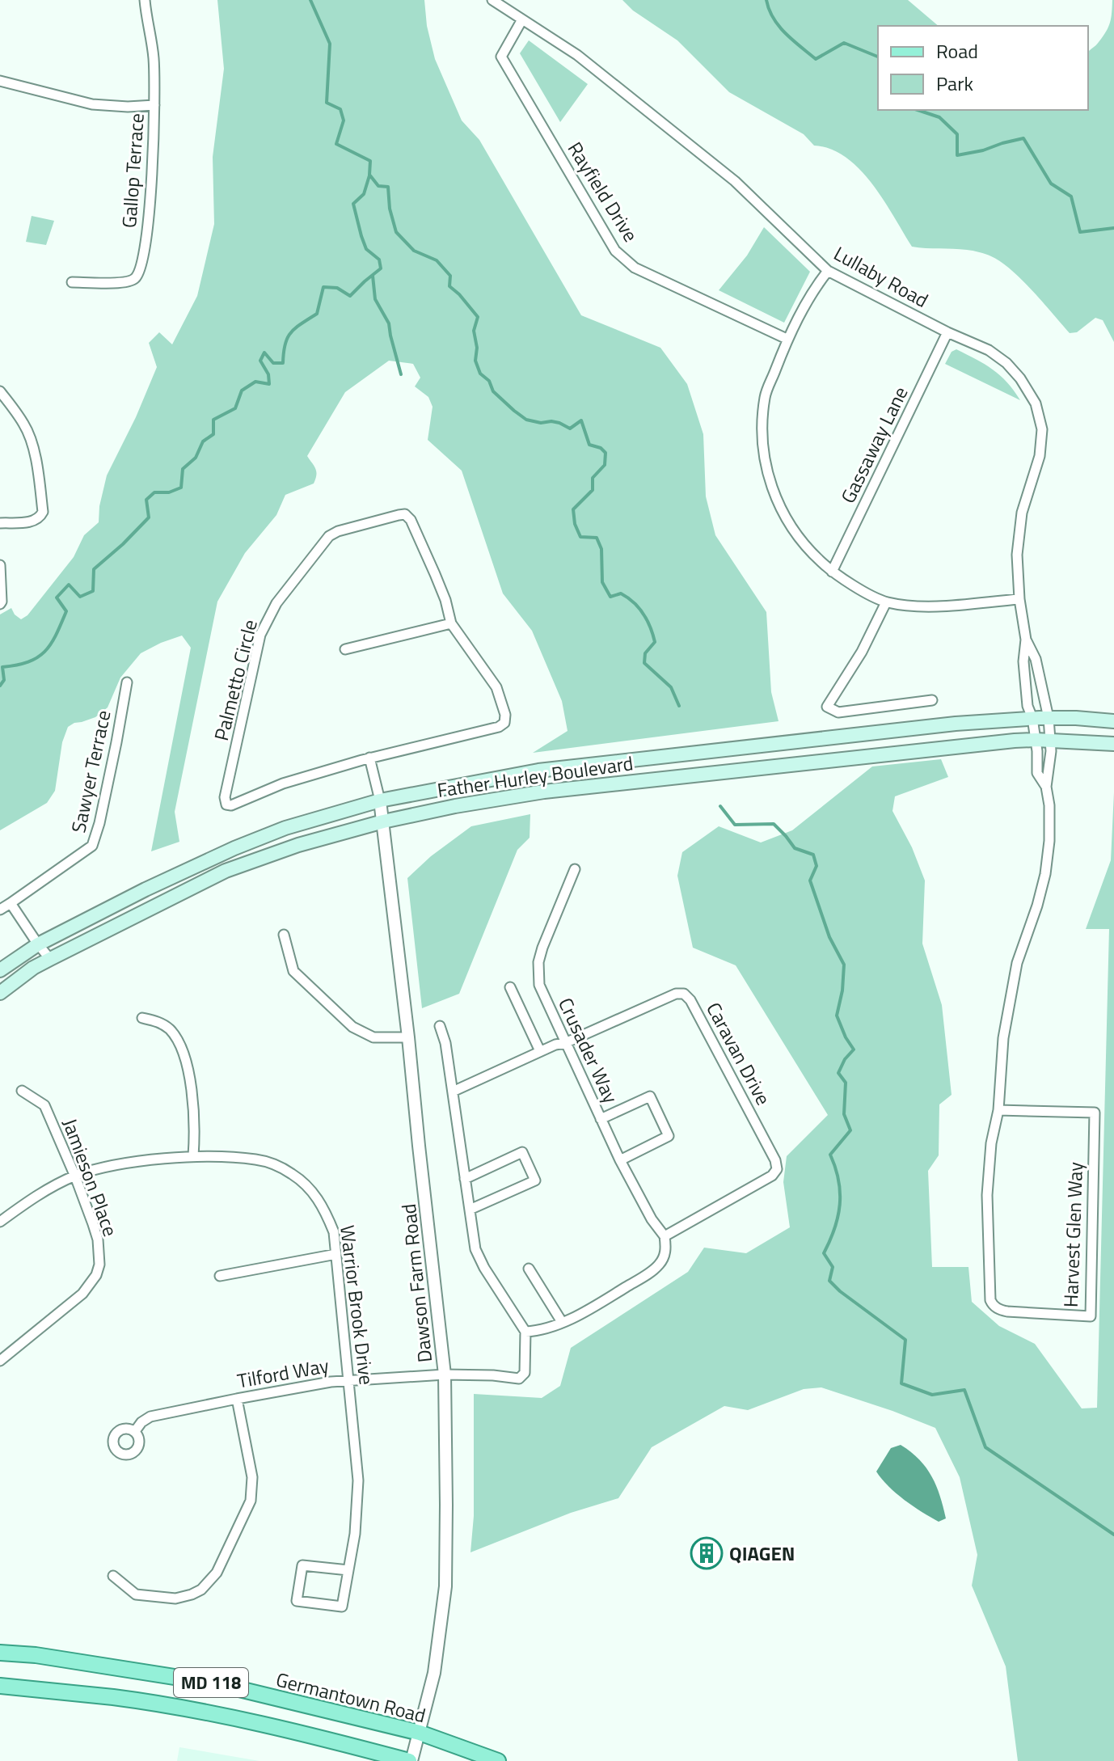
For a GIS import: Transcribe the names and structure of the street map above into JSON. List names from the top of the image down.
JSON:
{
  "streets": {
    "main road": ["Father Hurley Boulevard", "MD 118", "Germantown Road"],
    "street": [
      "Gallop Terrace",
      "Rayfield Drive",
      "Lullaby Road",
      "Gassaway Lane",
      "Palmetto Circle",
      "Sawyer Terrace",
      "Crusader Way",
      "Caravan Drive",
      "Jamieson Place",
      "Harvest Glen Way",
      "Dawson Farm Road",
      "Warrior Brook Drive",
      "Tilford Way"
    ]
  },
  "crossings": [
    ["Rayfield Drive", "Lullaby Road"],
    ["Lullaby Road", "Gassaway Lane"],
    ["Lullaby Road", "Father Hurley Boulevard"],
    ["Lullaby Road", "Harvest Glen Way"],
    ["Father Hurley Boulevard", "Harvest Glen Way"],
    ["Father Hurley Boulevard", "Dawson Farm Road"],
    ["Crusader Way", "Caravan Drive"],
    ["Jamieson Place", "Warrior Brook Drive"],
    ["Dawson Farm Road", "Tilford Way"],
    ["Dawson Farm Road", "MD 118"],
    ["Dawson Farm Road", "Germantown Road"],
    ["Warrior Brook Drive", "Tilford Way"]
  ],
  "places": {
    "building": ["QIAGEN"]
  },
  "legend": ["Road", "Park"]
}
